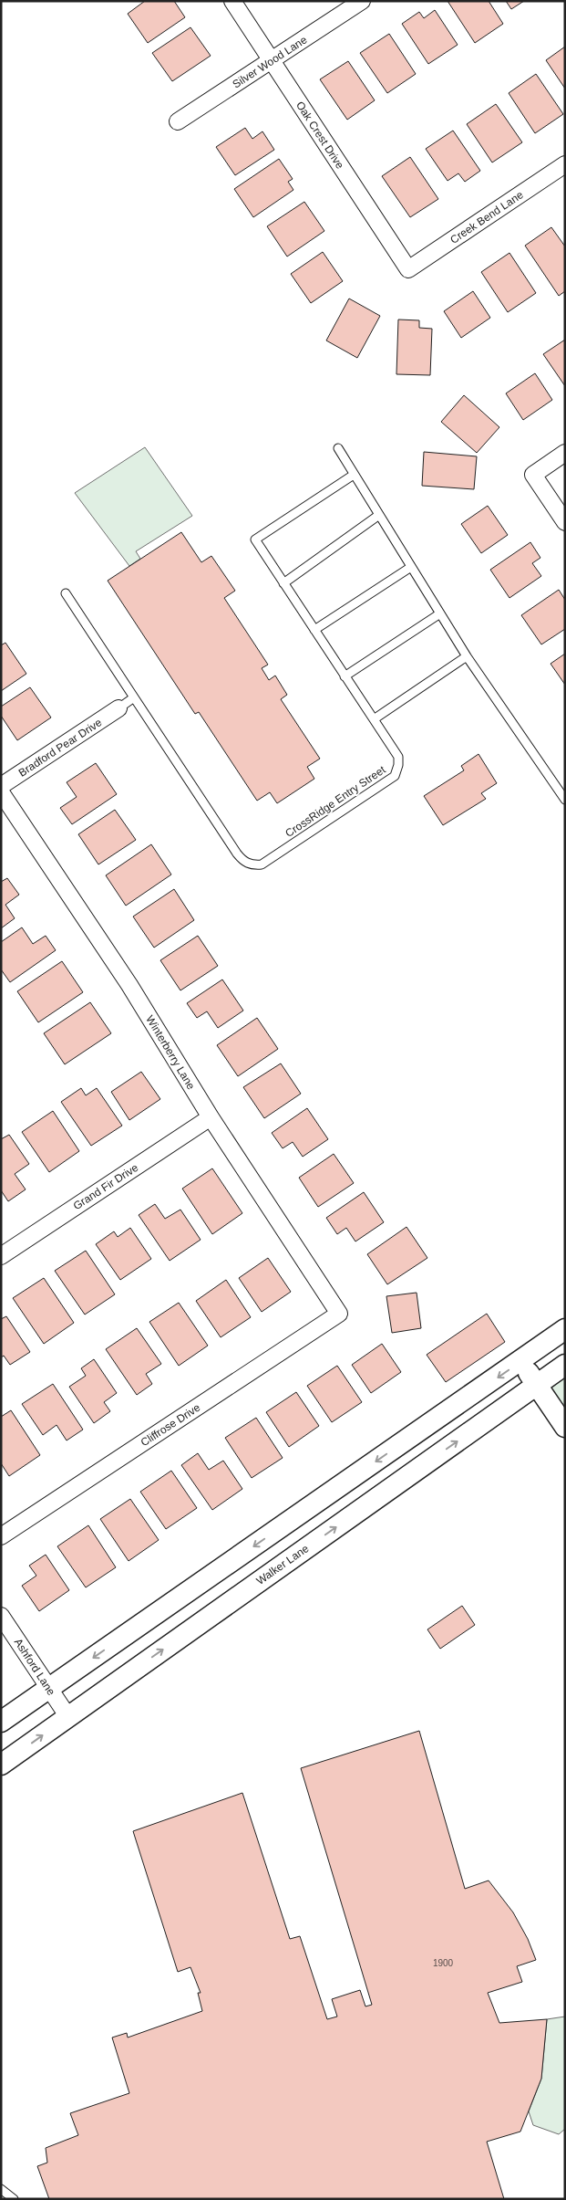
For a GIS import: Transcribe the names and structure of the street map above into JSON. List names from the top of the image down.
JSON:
{
  "streets": {
    "street": [
      "Silver Wood Lane",
      "Oak Crest Drive",
      "Creek Bend Lane",
      "Bradford Pear Drive",
      "Winterberry Lane",
      "Grand Fir Drive",
      "Cliffrose Drive",
      "Walker Lane",
      "Ashford Lane"
    ],
    "lane": ["CrossRidge Entry Street"]
  },
  "crossings": [
    ["Silver Wood Lane", "Oak Crest Drive"],
    ["Oak Crest Drive", "Creek Bend Lane"],
    ["Winterberry Lane", "Grand Fir Drive"],
    ["Winterberry Lane", "Cliffrose Drive"],
    ["Walker Lane", "Ashford Lane"]
  ],
  "house_numbers": ["1900"]
}
